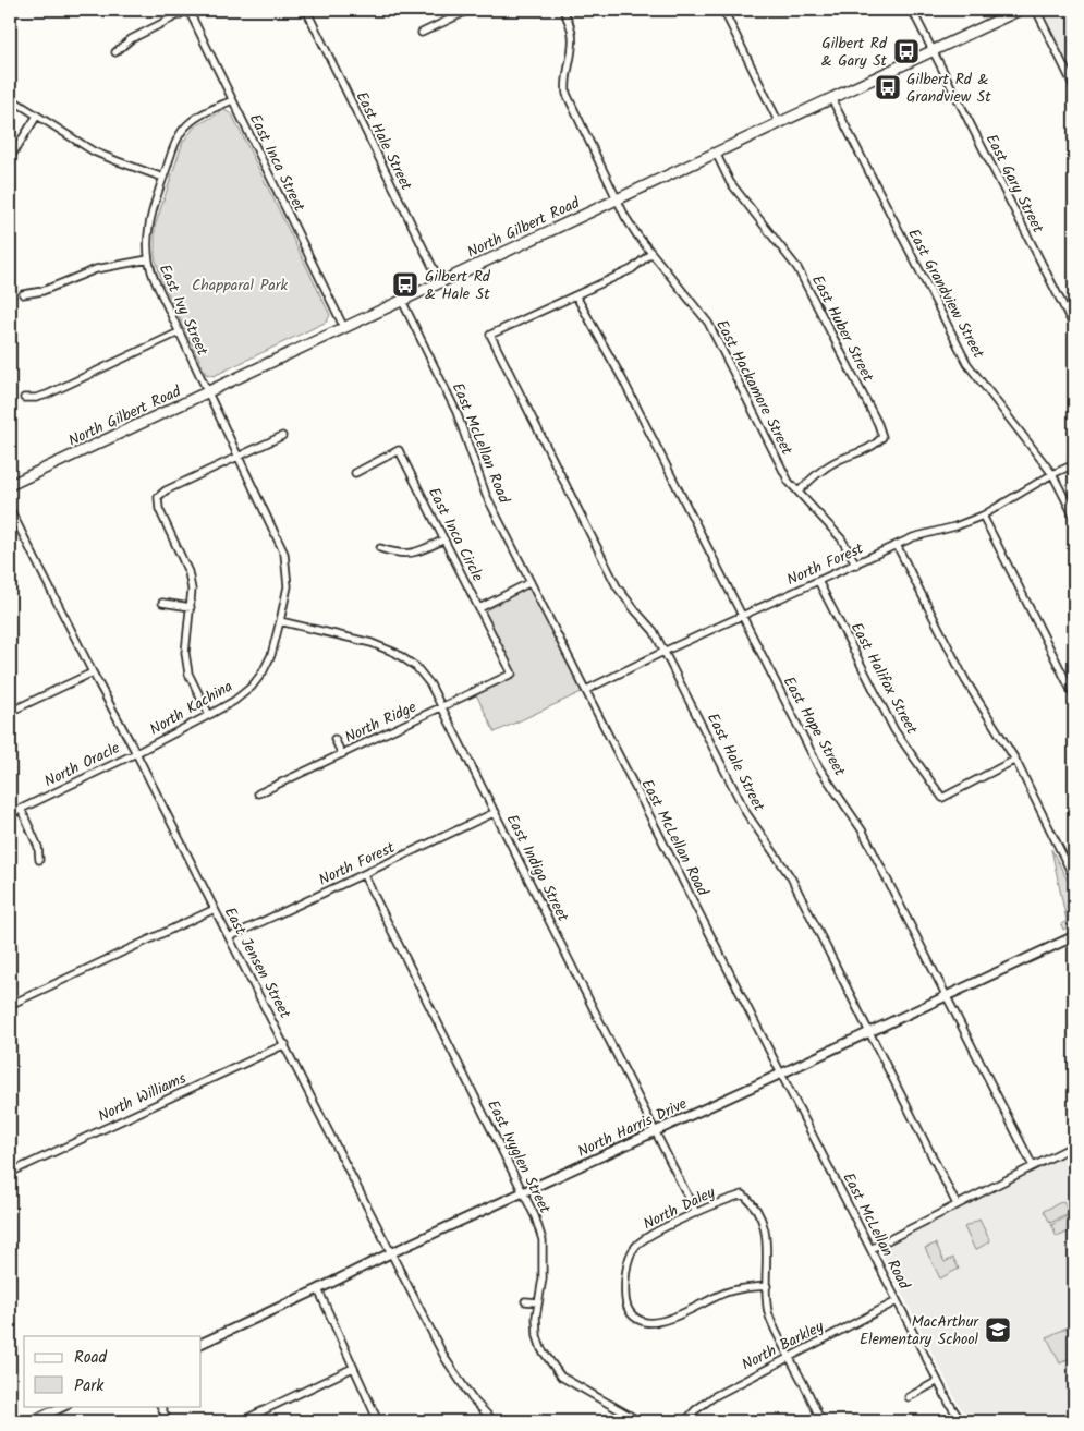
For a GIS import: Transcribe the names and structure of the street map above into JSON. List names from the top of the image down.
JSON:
{
  "streets": {
    "main road": ["North Gilbert Road"],
    "street": [
      "East Hale Street",
      "East Inca Street",
      "East Gary Street",
      "East Grandview Street",
      "East Ivy Street",
      "East Huber Street",
      "East Hackamore Street",
      "East McLellan Road",
      "East Inca Circle",
      "North Forest",
      "East Halifax Street",
      "North Kachina",
      "North Ridge",
      "East Hope Street",
      "North Oracle",
      "East Indigo Street",
      "East Jensen Street",
      "North Williams",
      "North Harris Drive",
      "East Ivyglen Street",
      "North Daley",
      "North Barkley"
    ]
  },
  "crossings": [
    ["East Hale Street", "North Gilbert Road"],
    ["East Hale Street", "North Forest"],
    ["East Hale Street", "East Hope Street"],
    ["East Hale Street", "North Harris Drive"],
    ["East Inca Street", "North Gilbert Road"],
    ["East Inca Street", "East Ivy Street"],
    ["East Gary Street", "North Gilbert Road"],
    ["North Gilbert Road", "East Grandview Street"],
    ["North Gilbert Road", "East Ivy Street"],
    ["North Gilbert Road", "East Huber Street"],
    ["North Gilbert Road", "East Hackamore Street"],
    ["North Gilbert Road", "East McLellan Road"],
    ["East Grandview Street", "North Forest"],
    ["East Ivy Street", "North Kachina"],
    ["East Ivy Street", "East Indigo Street"],
    ["East Huber Street", "East Hackamore Street"],
    ["East Hackamore Street", "North Forest"],
    ["East McLellan Road", "North Forest"],
    ["East McLellan Road", "North Harris Drive"],
    ["East McLellan Road", "North Barkley"],
    ["East Inca Circle", "North Ridge"],
    ["North Forest", "East Halifax Street"],
    ["North Forest", "East Hope Street"],
    ["North Forest", "East Indigo Street"],
    ["North Forest", "East Jensen Street"],
    ["North Forest", "East Ivyglen Street"],
    ["North Kachina", "North Oracle"],
    ["North Kachina", "East Indigo Street"],
    ["North Kachina", "East Jensen Street"],
    ["North Ridge", "East Indigo Street"],
    ["East Hope Street", "North Harris Drive"],
    ["North Oracle", "East Jensen Street"],
    ["East Indigo Street", "North Harris Drive"],
    ["East Indigo Street", "North Daley"],
    ["East Jensen Street", "North Williams"],
    ["East Jensen Street", "North Harris Drive"],
    ["North Harris Drive", "East Ivyglen Street"]
  ],
  "parks": ["Chapparal Park"],
  "places": {
    "bus stop": ["Gilbert Rd & Gary St", "Gilbert Rd & Grandview St", "Gilbert Rd & Hale St"],
    "school or university": ["MacArthur Elementary School"]
  },
  "legend": ["Road", "Park"]
}
